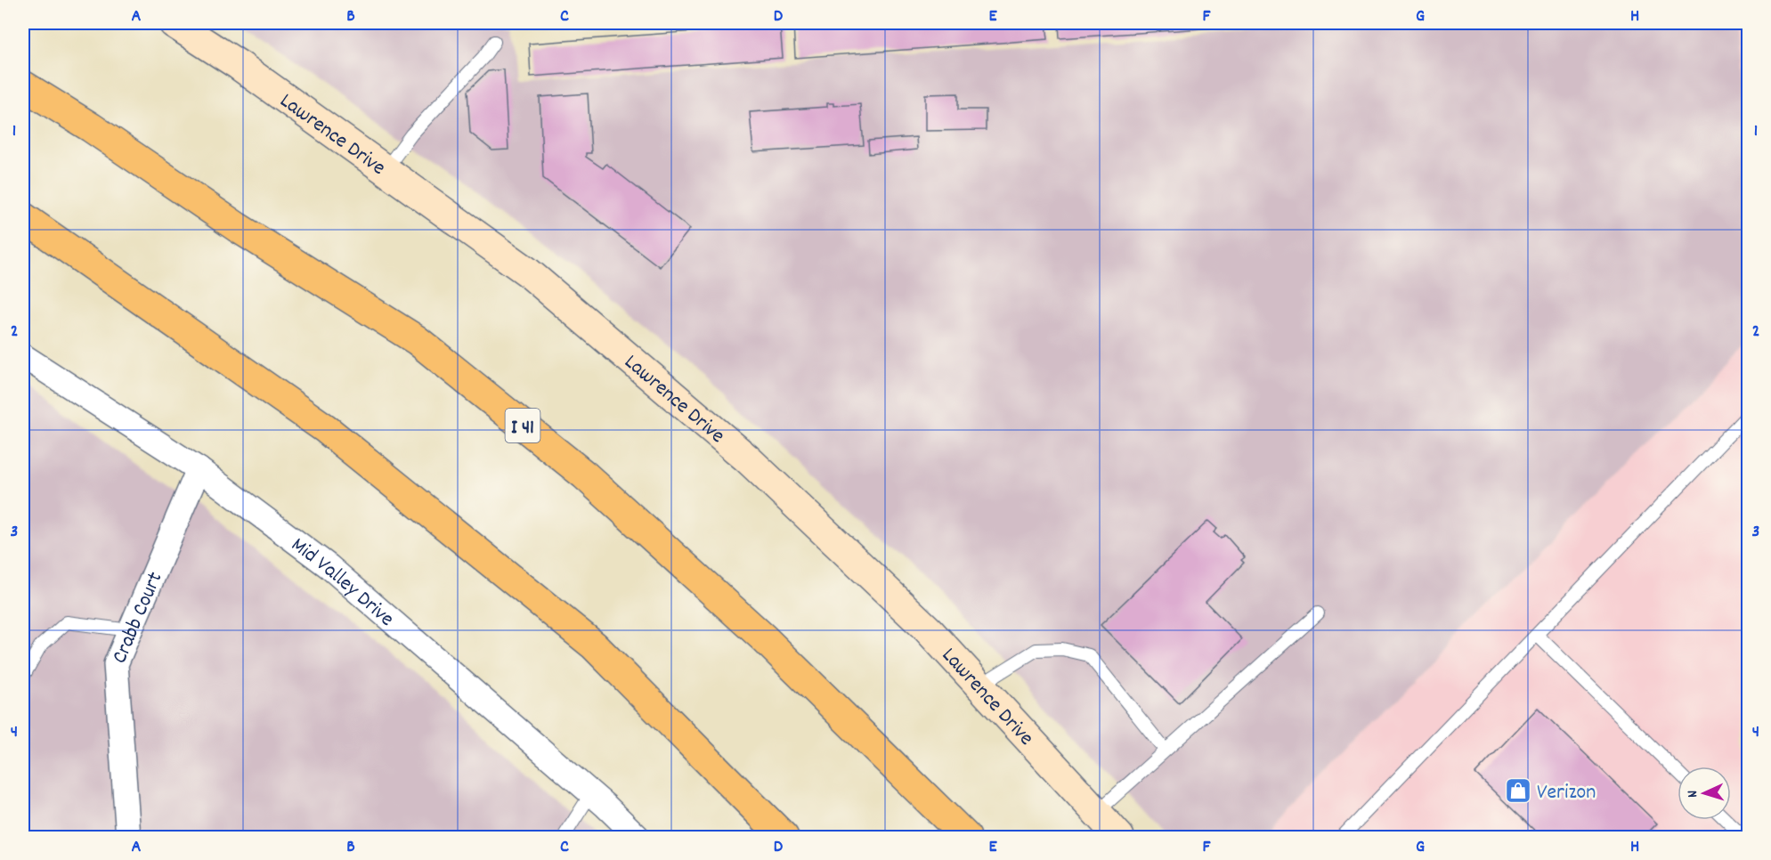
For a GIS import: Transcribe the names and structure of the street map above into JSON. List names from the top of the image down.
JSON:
{
  "streets": {
    "highway": ["I 41"],
    "main road": ["Lawrence Drive"],
    "street": ["Mid Valley Drive", "Crabb Court"]
  },
  "crossings": [
    ["Mid Valley Drive", "Crabb Court"]
  ],
  "places": {
    "shop": ["Verizon"]
  },
  "north": "left",
  "grid": {
    "columns": [
      "A",
      "B",
      "C",
      "D",
      "E",
      "F",
      "G",
      "H"
    ],
    "rows": [
      "1",
      "2",
      "3",
      "4"
    ]
  }
}
